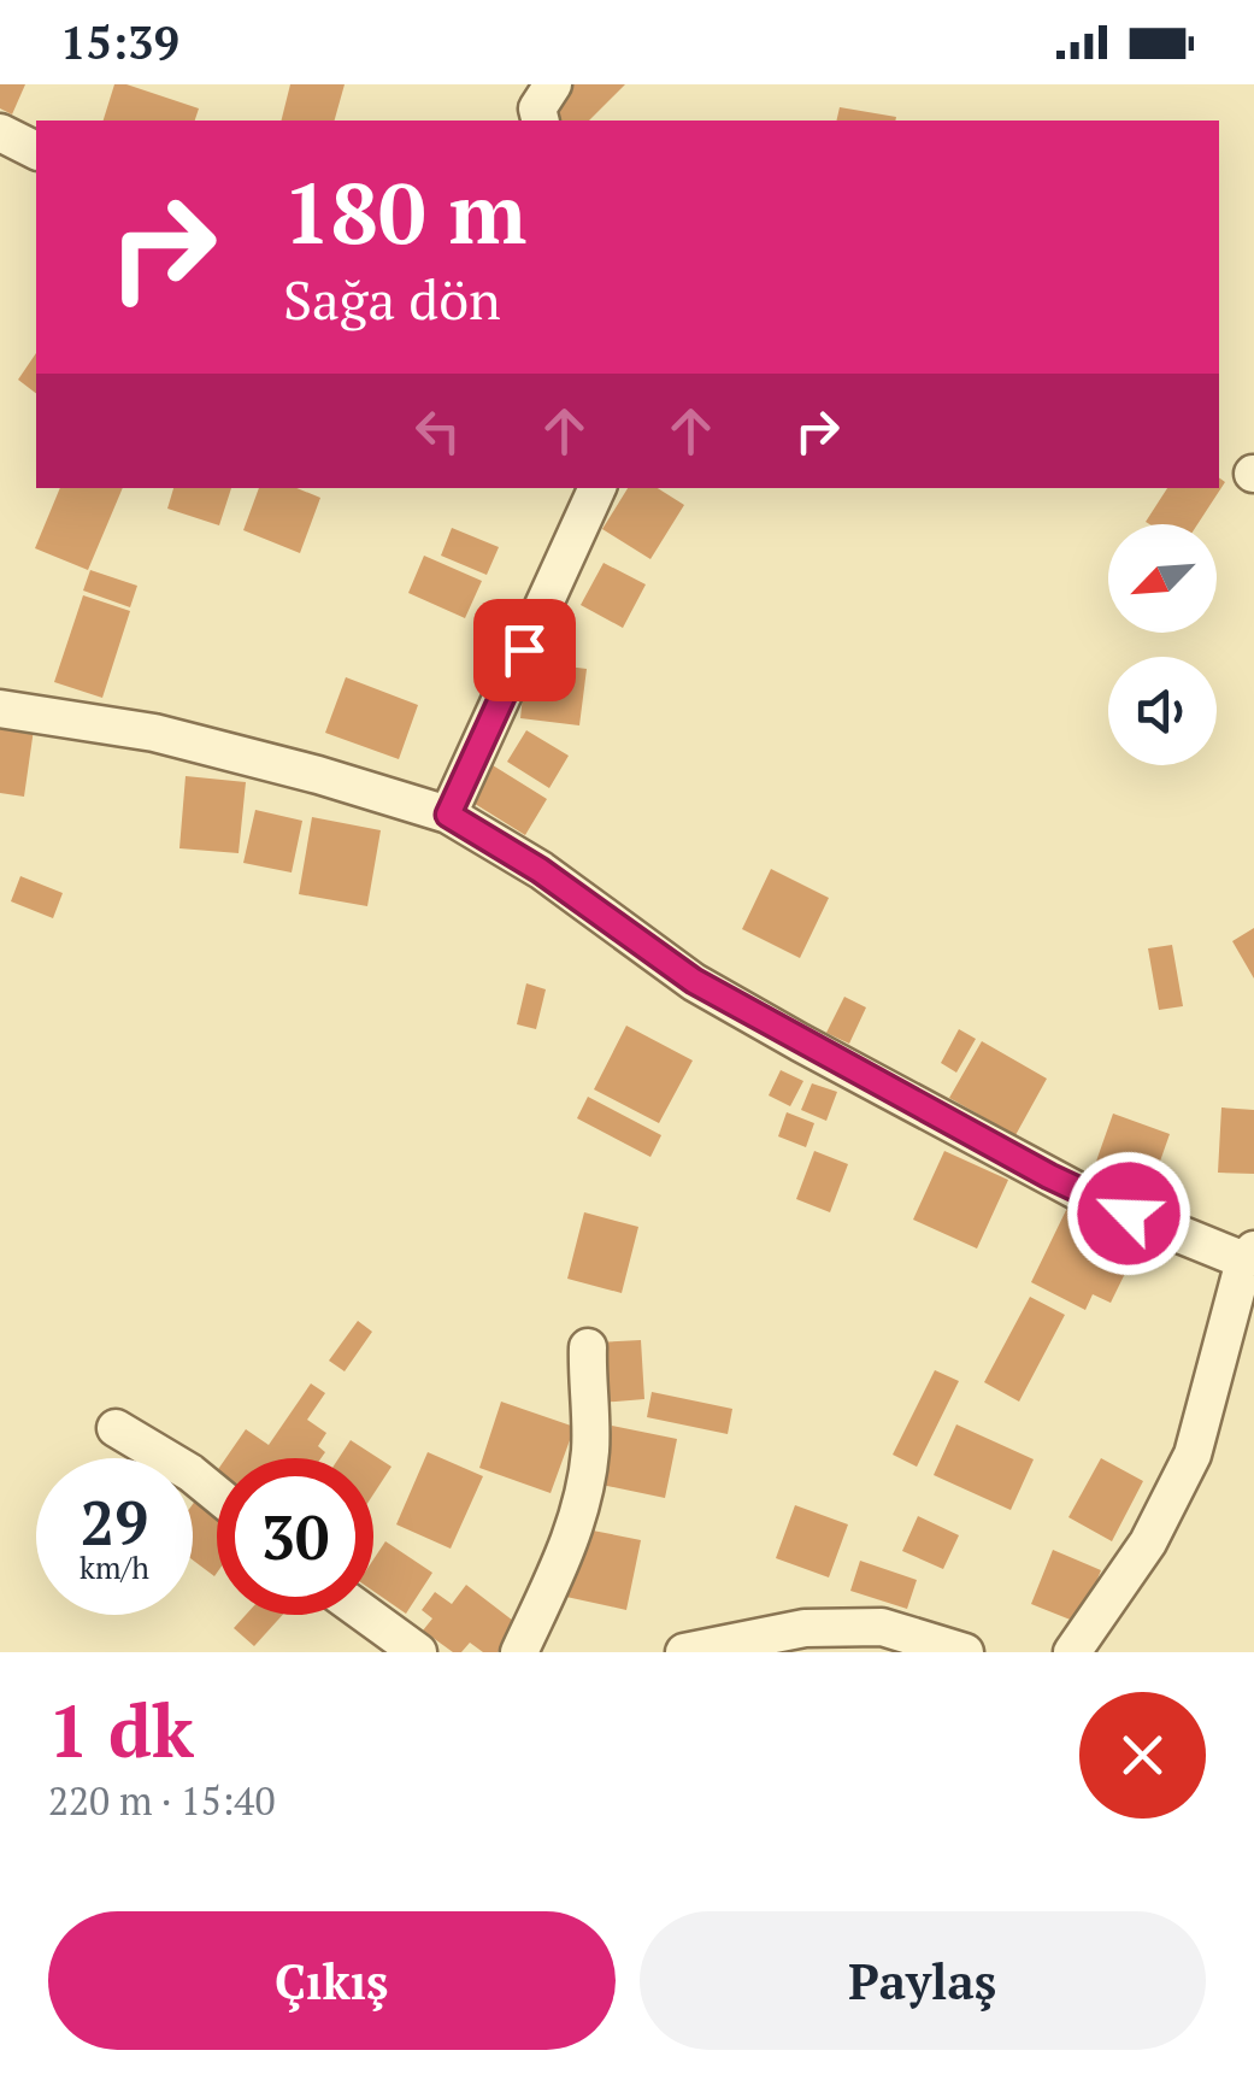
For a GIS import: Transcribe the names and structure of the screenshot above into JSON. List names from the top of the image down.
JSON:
{
  "north": "bottom left",
  "page": {
    "status": "15:39",
    "turn": ["180 m", "Sağa dön"],
    "speed": "29 km/h",
    "limit": "30",
    "heading": ["1 dk", "220 m · 15:40"],
    "buttons": ["Çıkış", "Paylaş"]
  }
}
